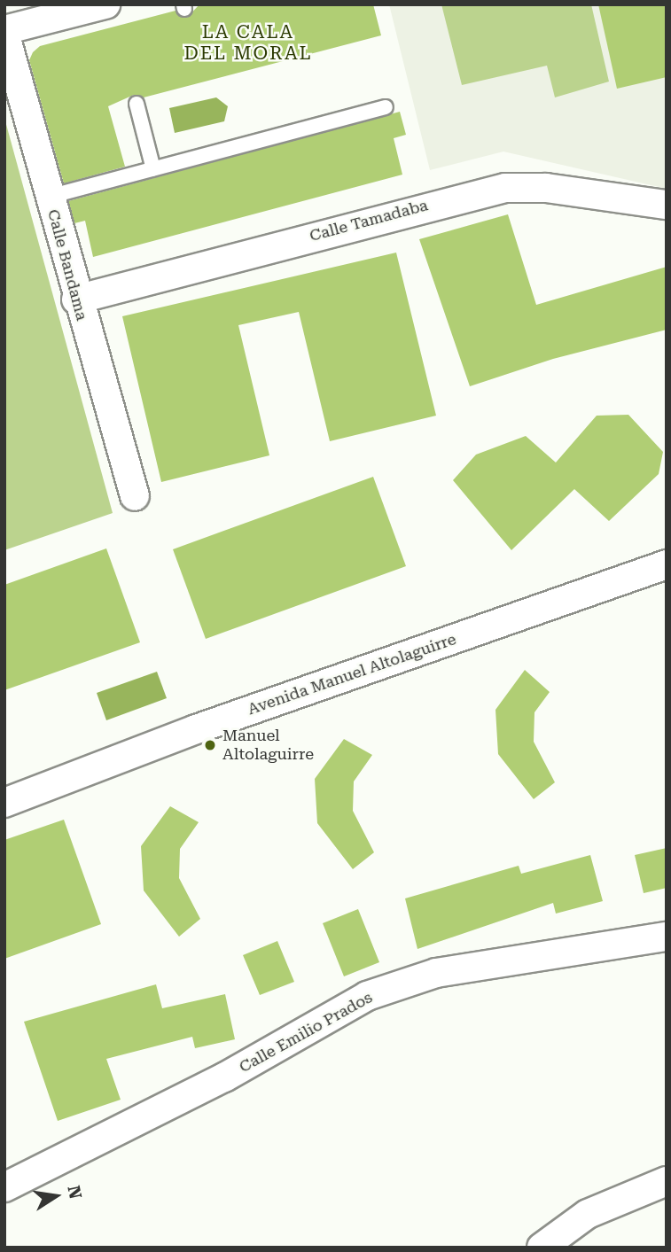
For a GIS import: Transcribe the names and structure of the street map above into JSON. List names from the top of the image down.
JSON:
{
  "streets": {
    "street": [
      "Calle Tamadaba",
      "Calle Bandama",
      "Avenida Manuel Altolaguirre",
      "Calle Emilio Prados"
    ]
  },
  "crossings": [
    ["Calle Tamadaba", "Calle Bandama"]
  ],
  "districts": ["LA CALA DEL MORAL"],
  "places": ["Manuel Altolaguirre"],
  "north": "right"
}
